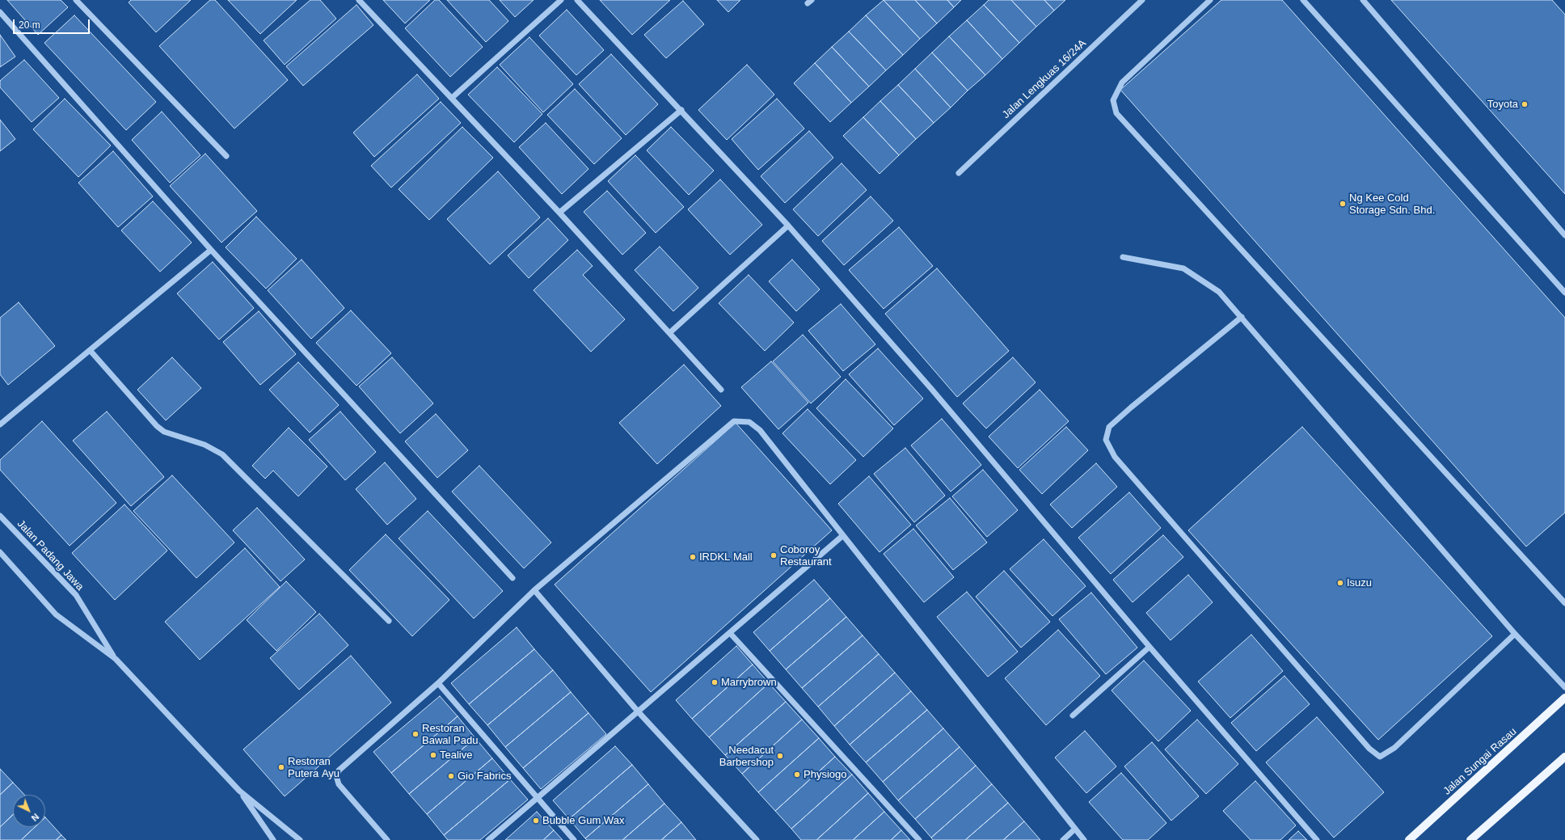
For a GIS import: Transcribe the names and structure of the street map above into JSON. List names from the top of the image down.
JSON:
{
  "streets": {
    "main road": ["Jalan Sungai Rasau"],
    "street": ["Jalan Lengkuas 16/24A", "Jalan Padang Jawa"]
  },
  "places": [
    "Toyota",
    "Ng Kee Cold Storage Sdn. Bhd.",
    "Coboroy Restaurant",
    "IRDKL Mall",
    "Isuzu",
    "Marrybrown",
    "Restoran Bawal Padu",
    "Tealive",
    "Needacut Barbershop",
    "Restoran Putera Ayu",
    "Physiogo",
    "Gio Fabrics",
    "Bubble Gum Wax"
  ],
  "scale_bar": "20 m",
  "north": "bottom right"
}
